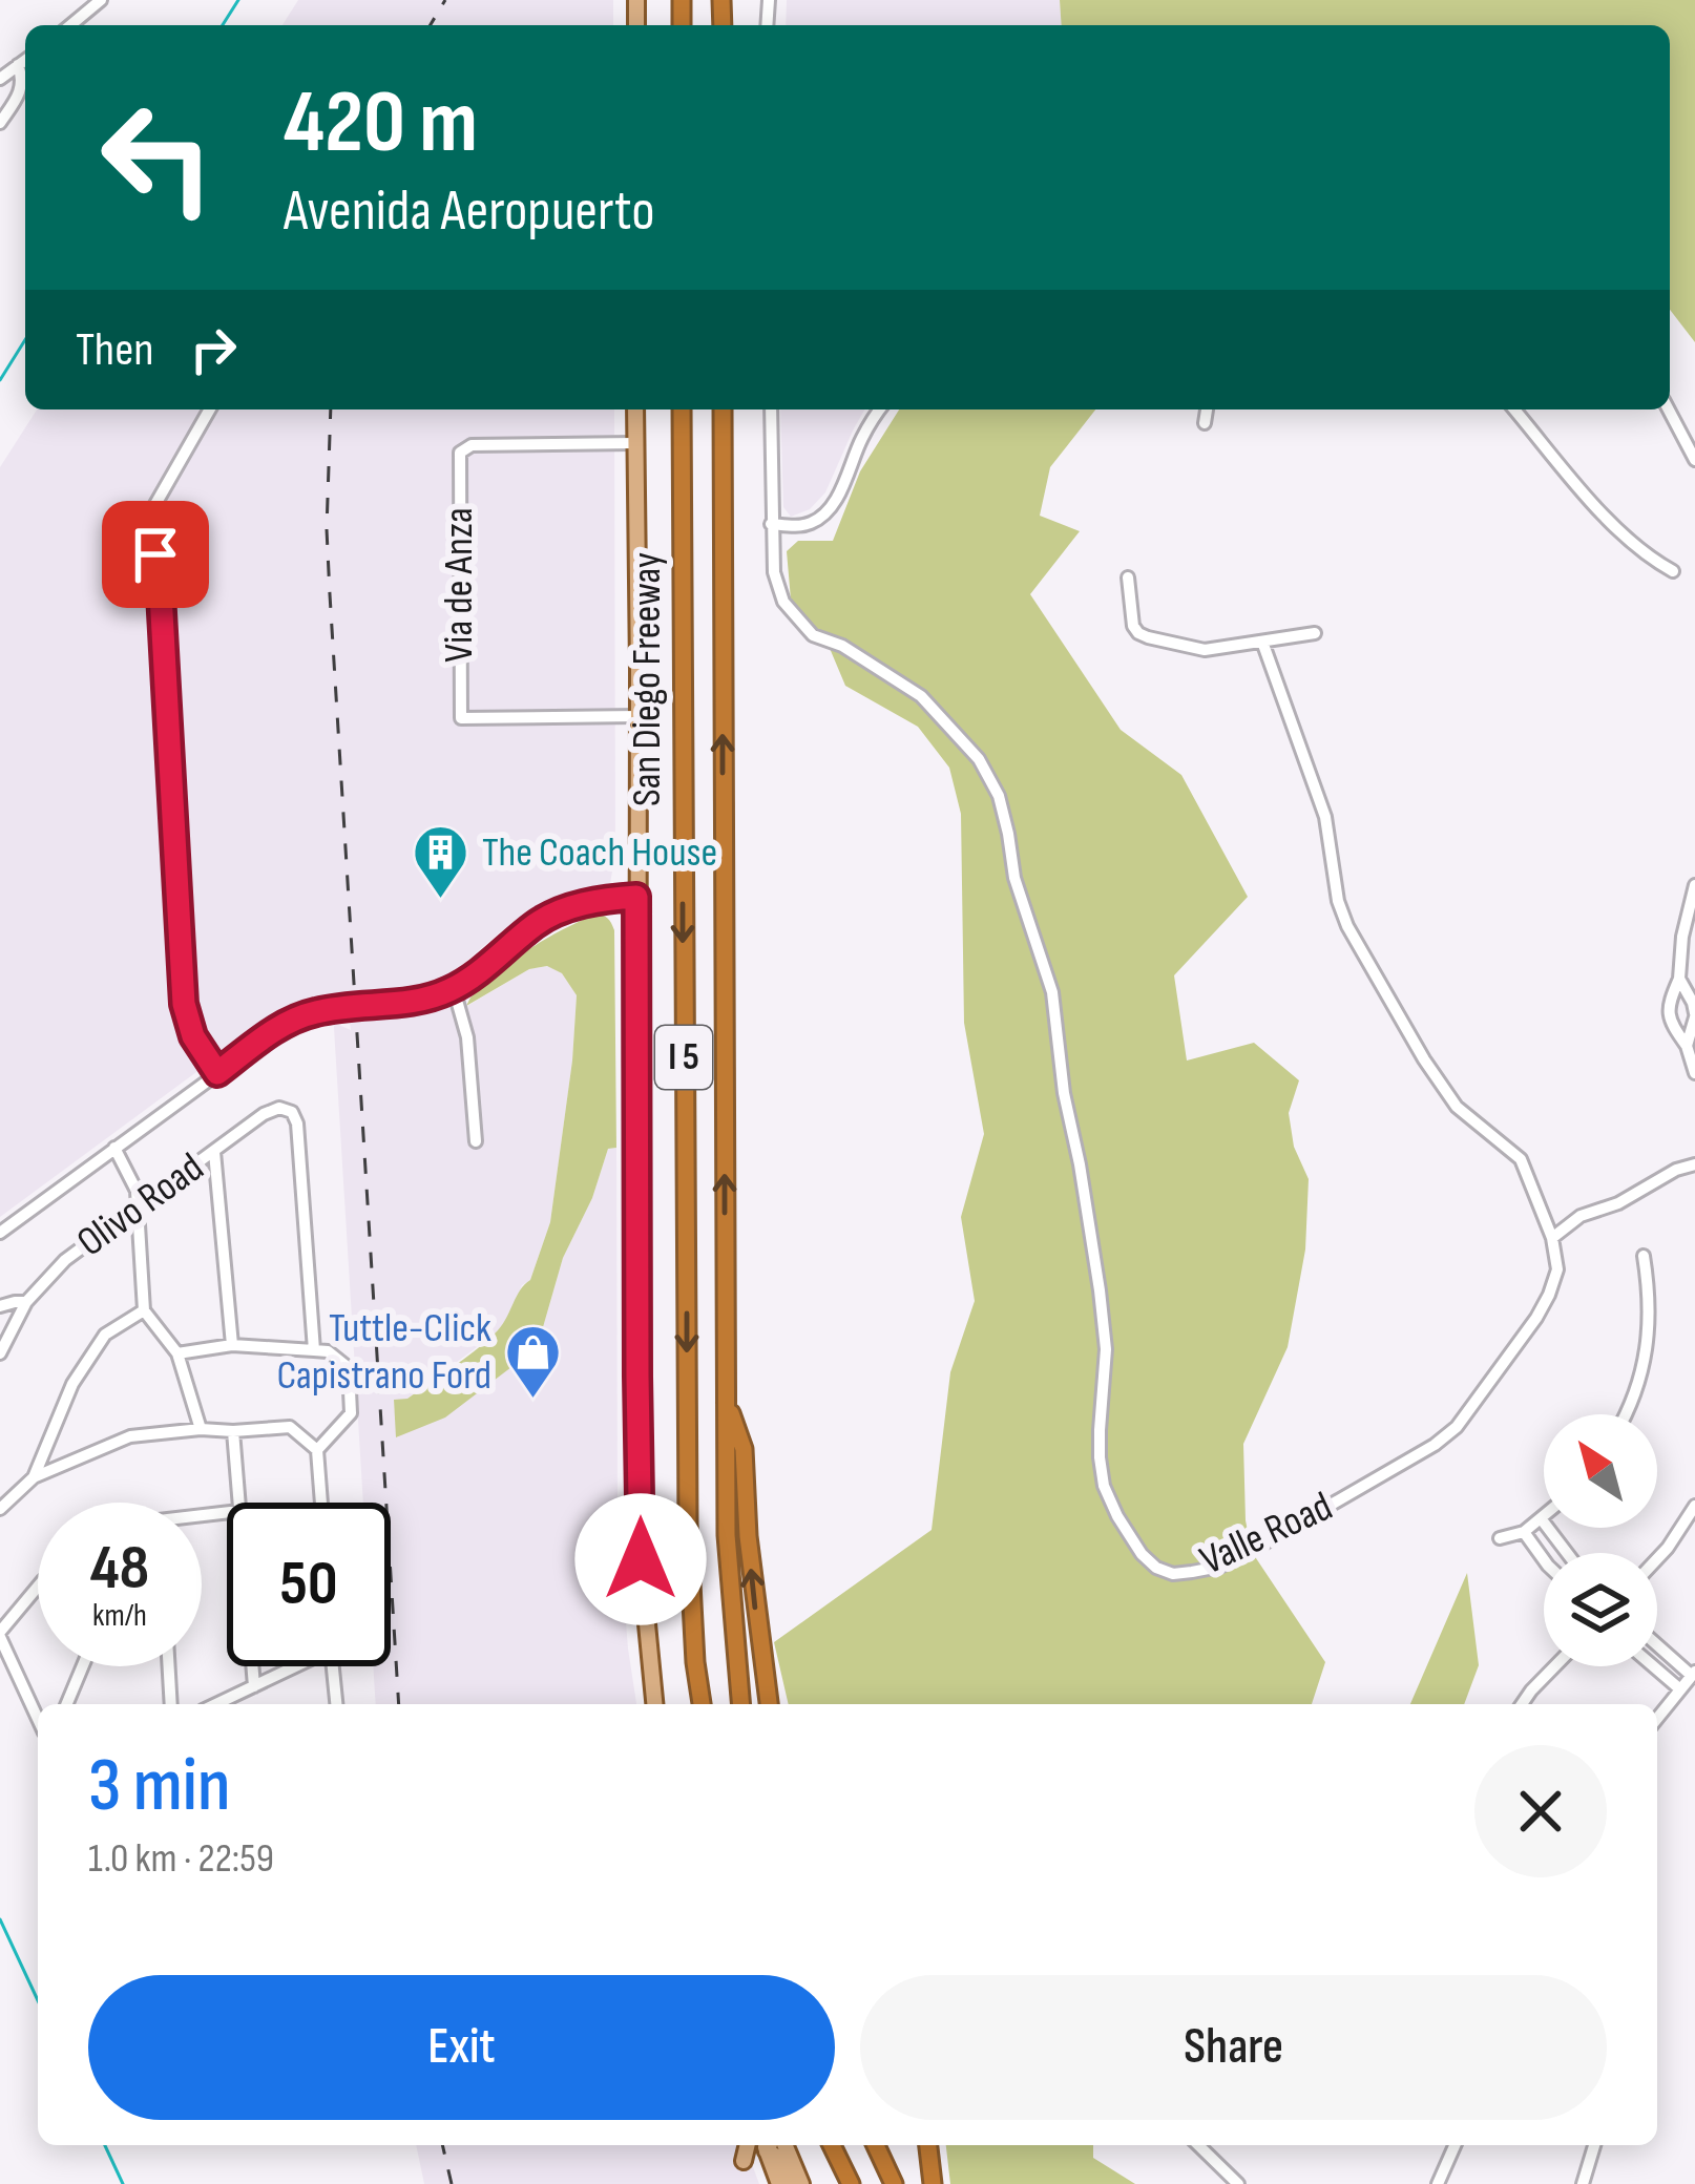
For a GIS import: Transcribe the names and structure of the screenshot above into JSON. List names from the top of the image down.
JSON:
{
  "streets": {
    "highway": ["San Diego Freeway", "I 5"],
    "street": ["Via de Anza", "Olivo Road", "Valle Road"]
  },
  "places": {
    "building": ["The Coach House"],
    "shop": ["Tuttle-Click Capistrano Ford"]
  },
  "north": "top left",
  "page": {
    "turn": ["420 m", "Avenida Aeropuerto"],
    "then": "Then",
    "speed": "48 km/h",
    "limit": "50",
    "heading": ["3 min", "1.0 km · 22:59"],
    "buttons": ["Exit", "Share"]
  }
}
